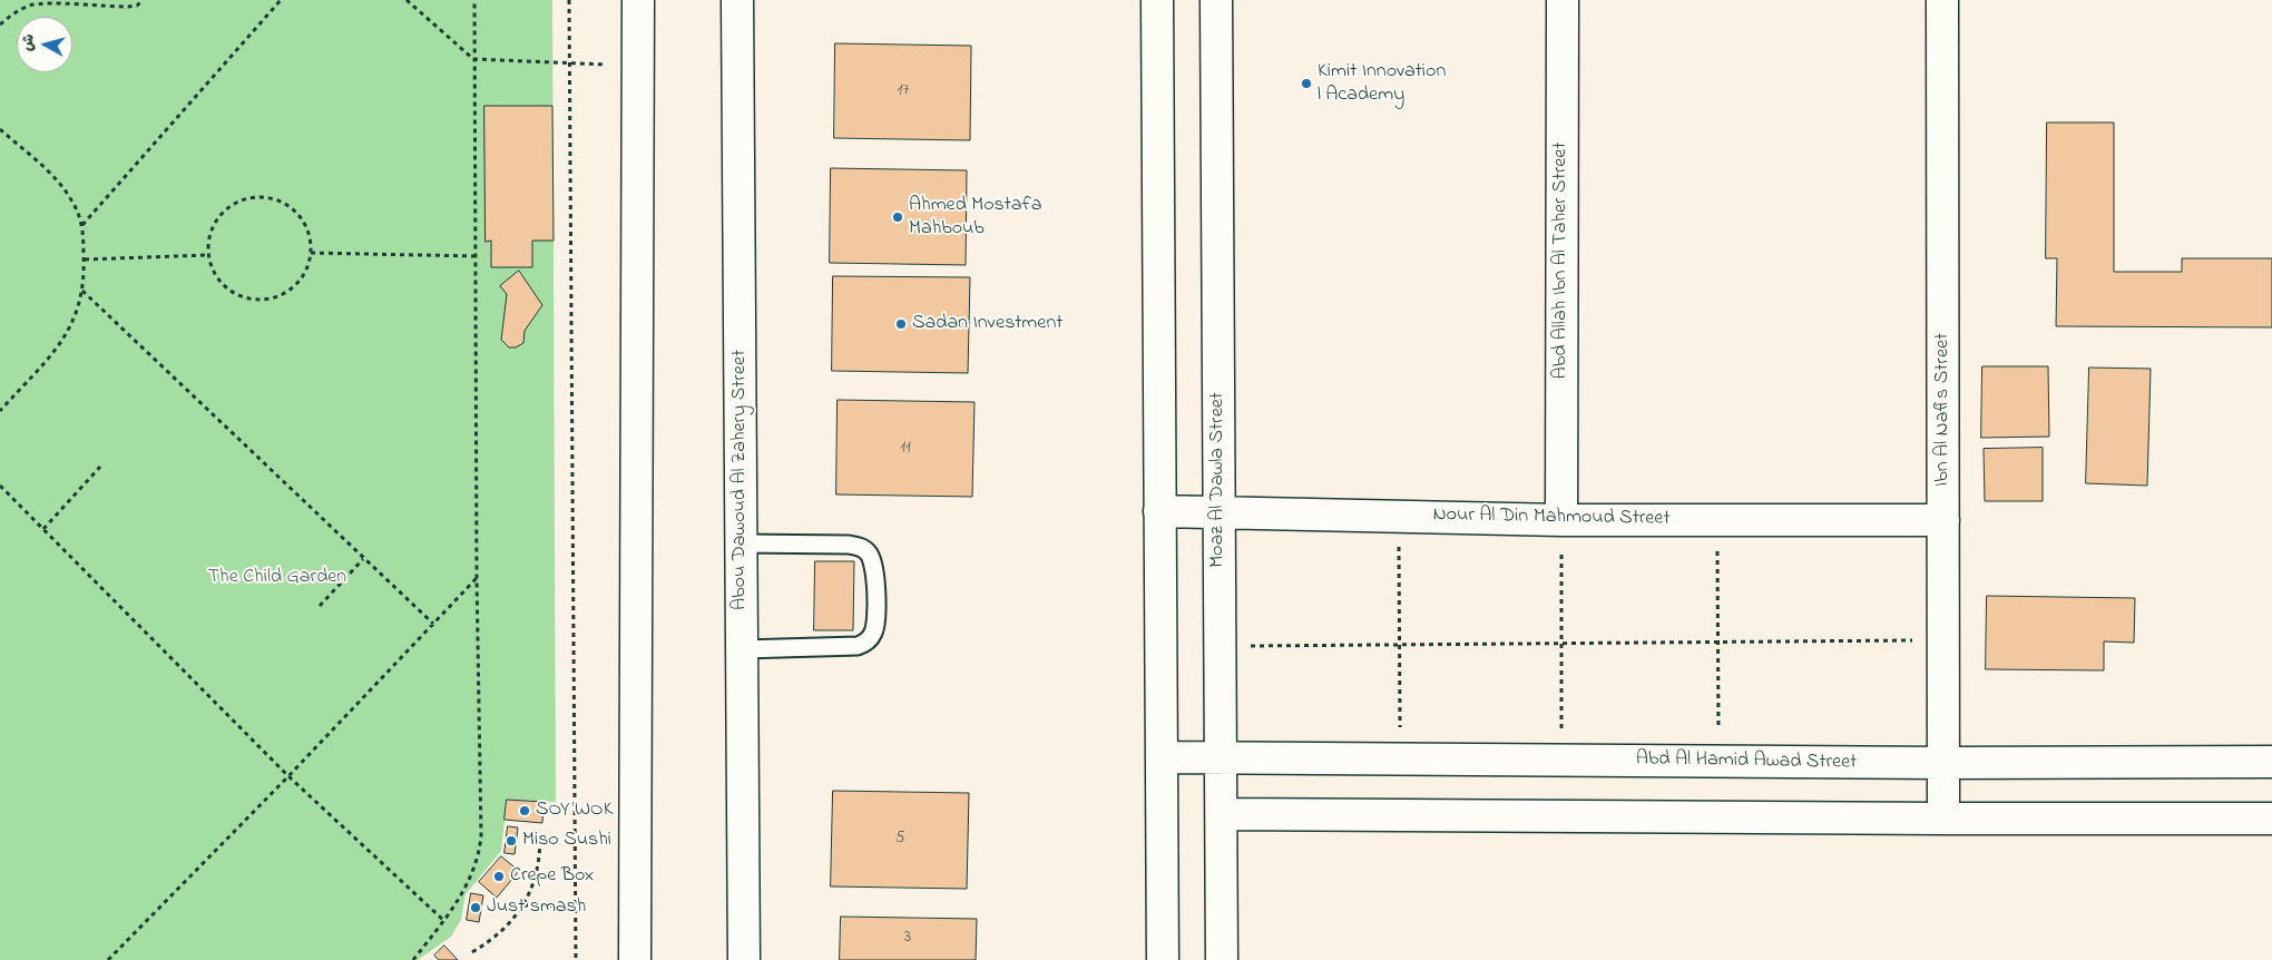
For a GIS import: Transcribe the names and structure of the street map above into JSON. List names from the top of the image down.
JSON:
{
  "streets": {
    "street": [
      "Abd Allah Ibn Al Taher Street",
      "Ibn Al Nafis Street",
      "Abou Dawoud Al Zahery Street",
      "Moaz Al Dawla Street",
      "Nour Al Din Mahmoud Street",
      "Abd Al Hamid Awad Street"
    ]
  },
  "crossings": [
    ["Abd Allah Ibn Al Taher Street", "Nour Al Din Mahmoud Street"],
    ["Ibn Al Nafis Street", "Nour Al Din Mahmoud Street"],
    ["Ibn Al Nafis Street", "Abd Al Hamid Awad Street"],
    ["Moaz Al Dawla Street", "Nour Al Din Mahmoud Street"],
    ["Moaz Al Dawla Street", "Abd Al Hamid Awad Street"]
  ],
  "parks": ["The Child Garden"],
  "places": [
    "Kimit Innovation | Academy",
    "Ahmed Mostafa Mahboub",
    "Sadan Investment",
    "SOY WOK",
    "Miso Sushi",
    "Crepe Box",
    "Just smash"
  ],
  "house_numbers": [
    "17",
    "11",
    "5",
    "3"
  ],
  "north": "left"
}
